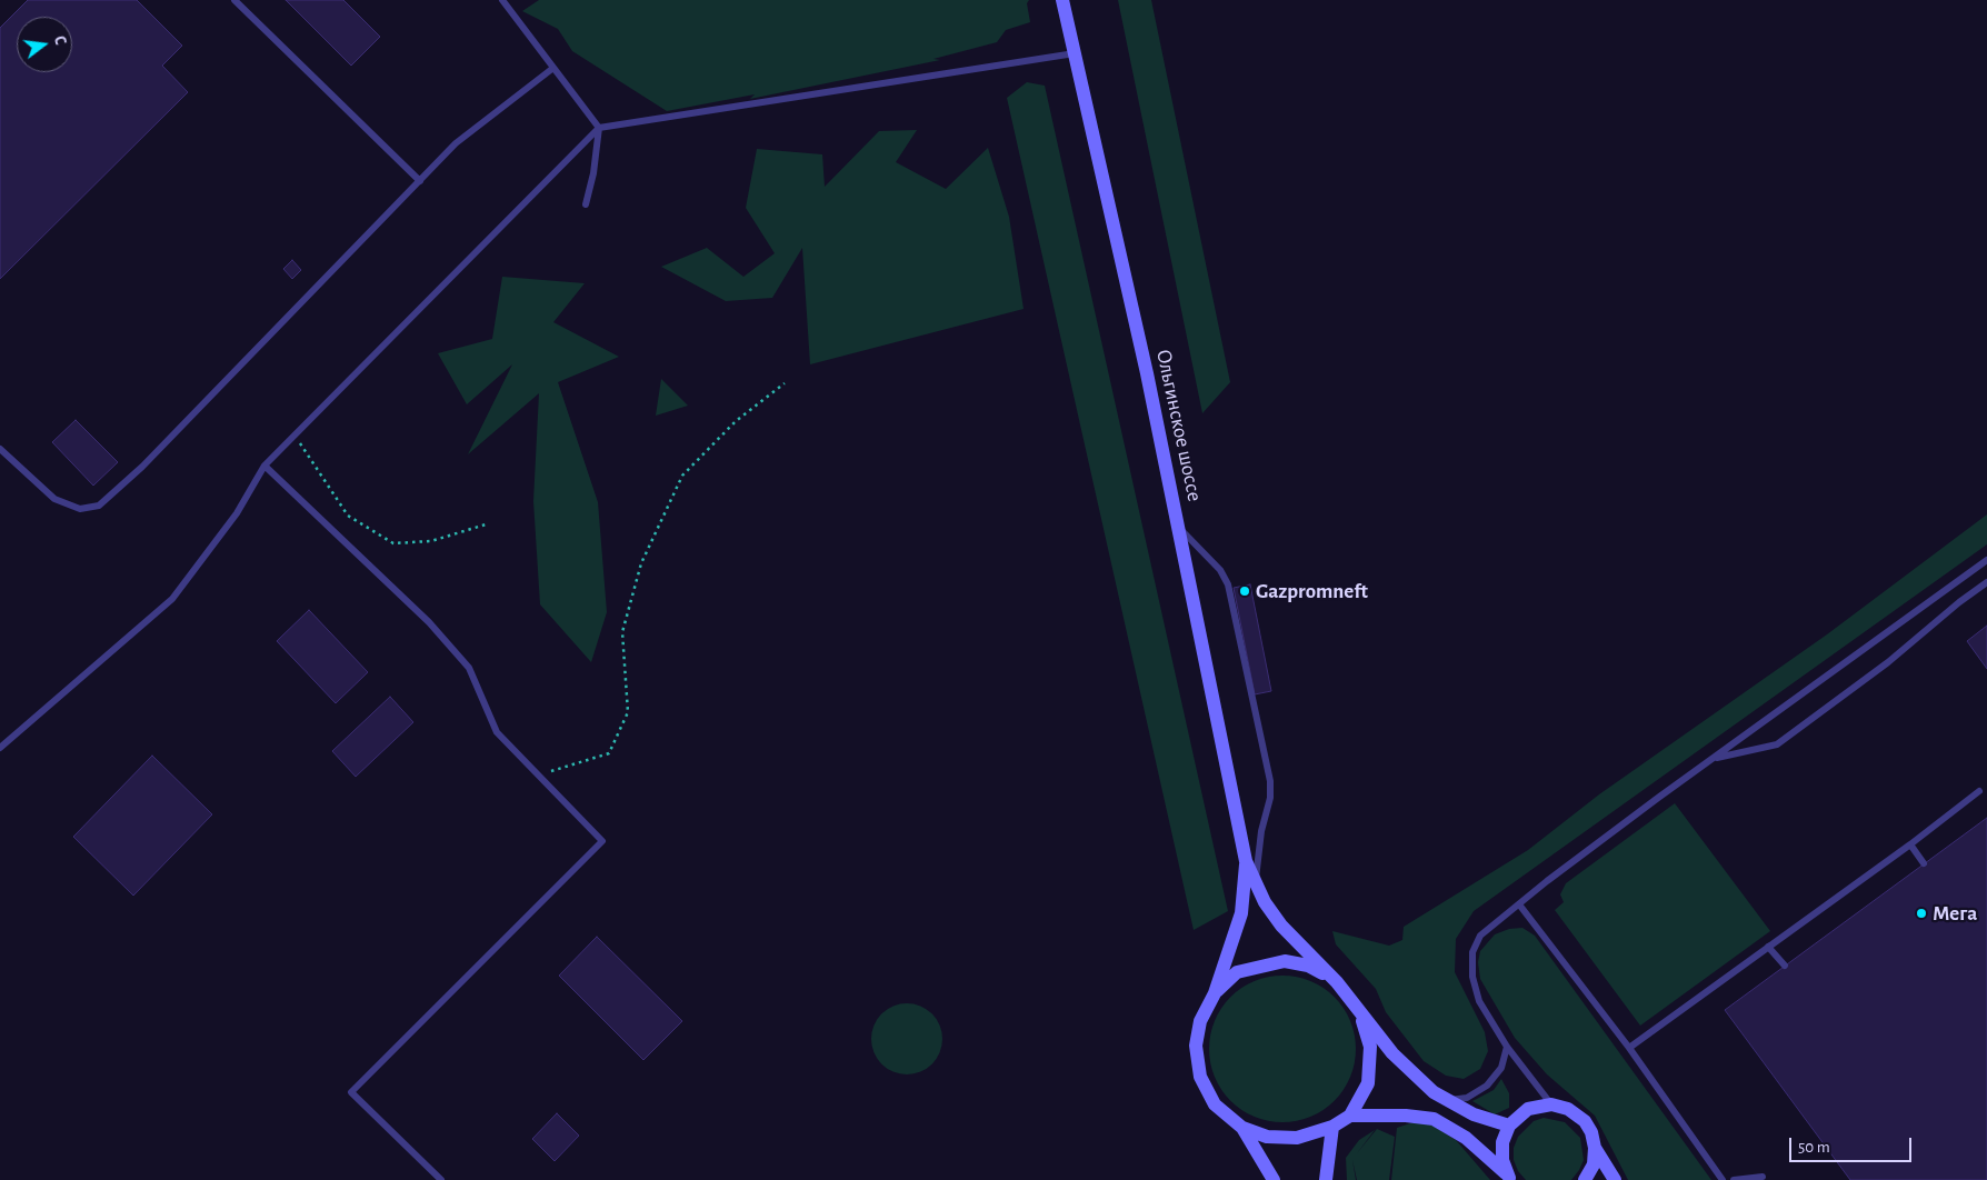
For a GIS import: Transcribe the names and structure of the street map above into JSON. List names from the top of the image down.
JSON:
{
  "streets": {
    "main road": ["Ольгинское шоссе"]
  },
  "places": ["Gazpromneft", "Мега"],
  "scale_bar": "50 m",
  "north": "right"
}
